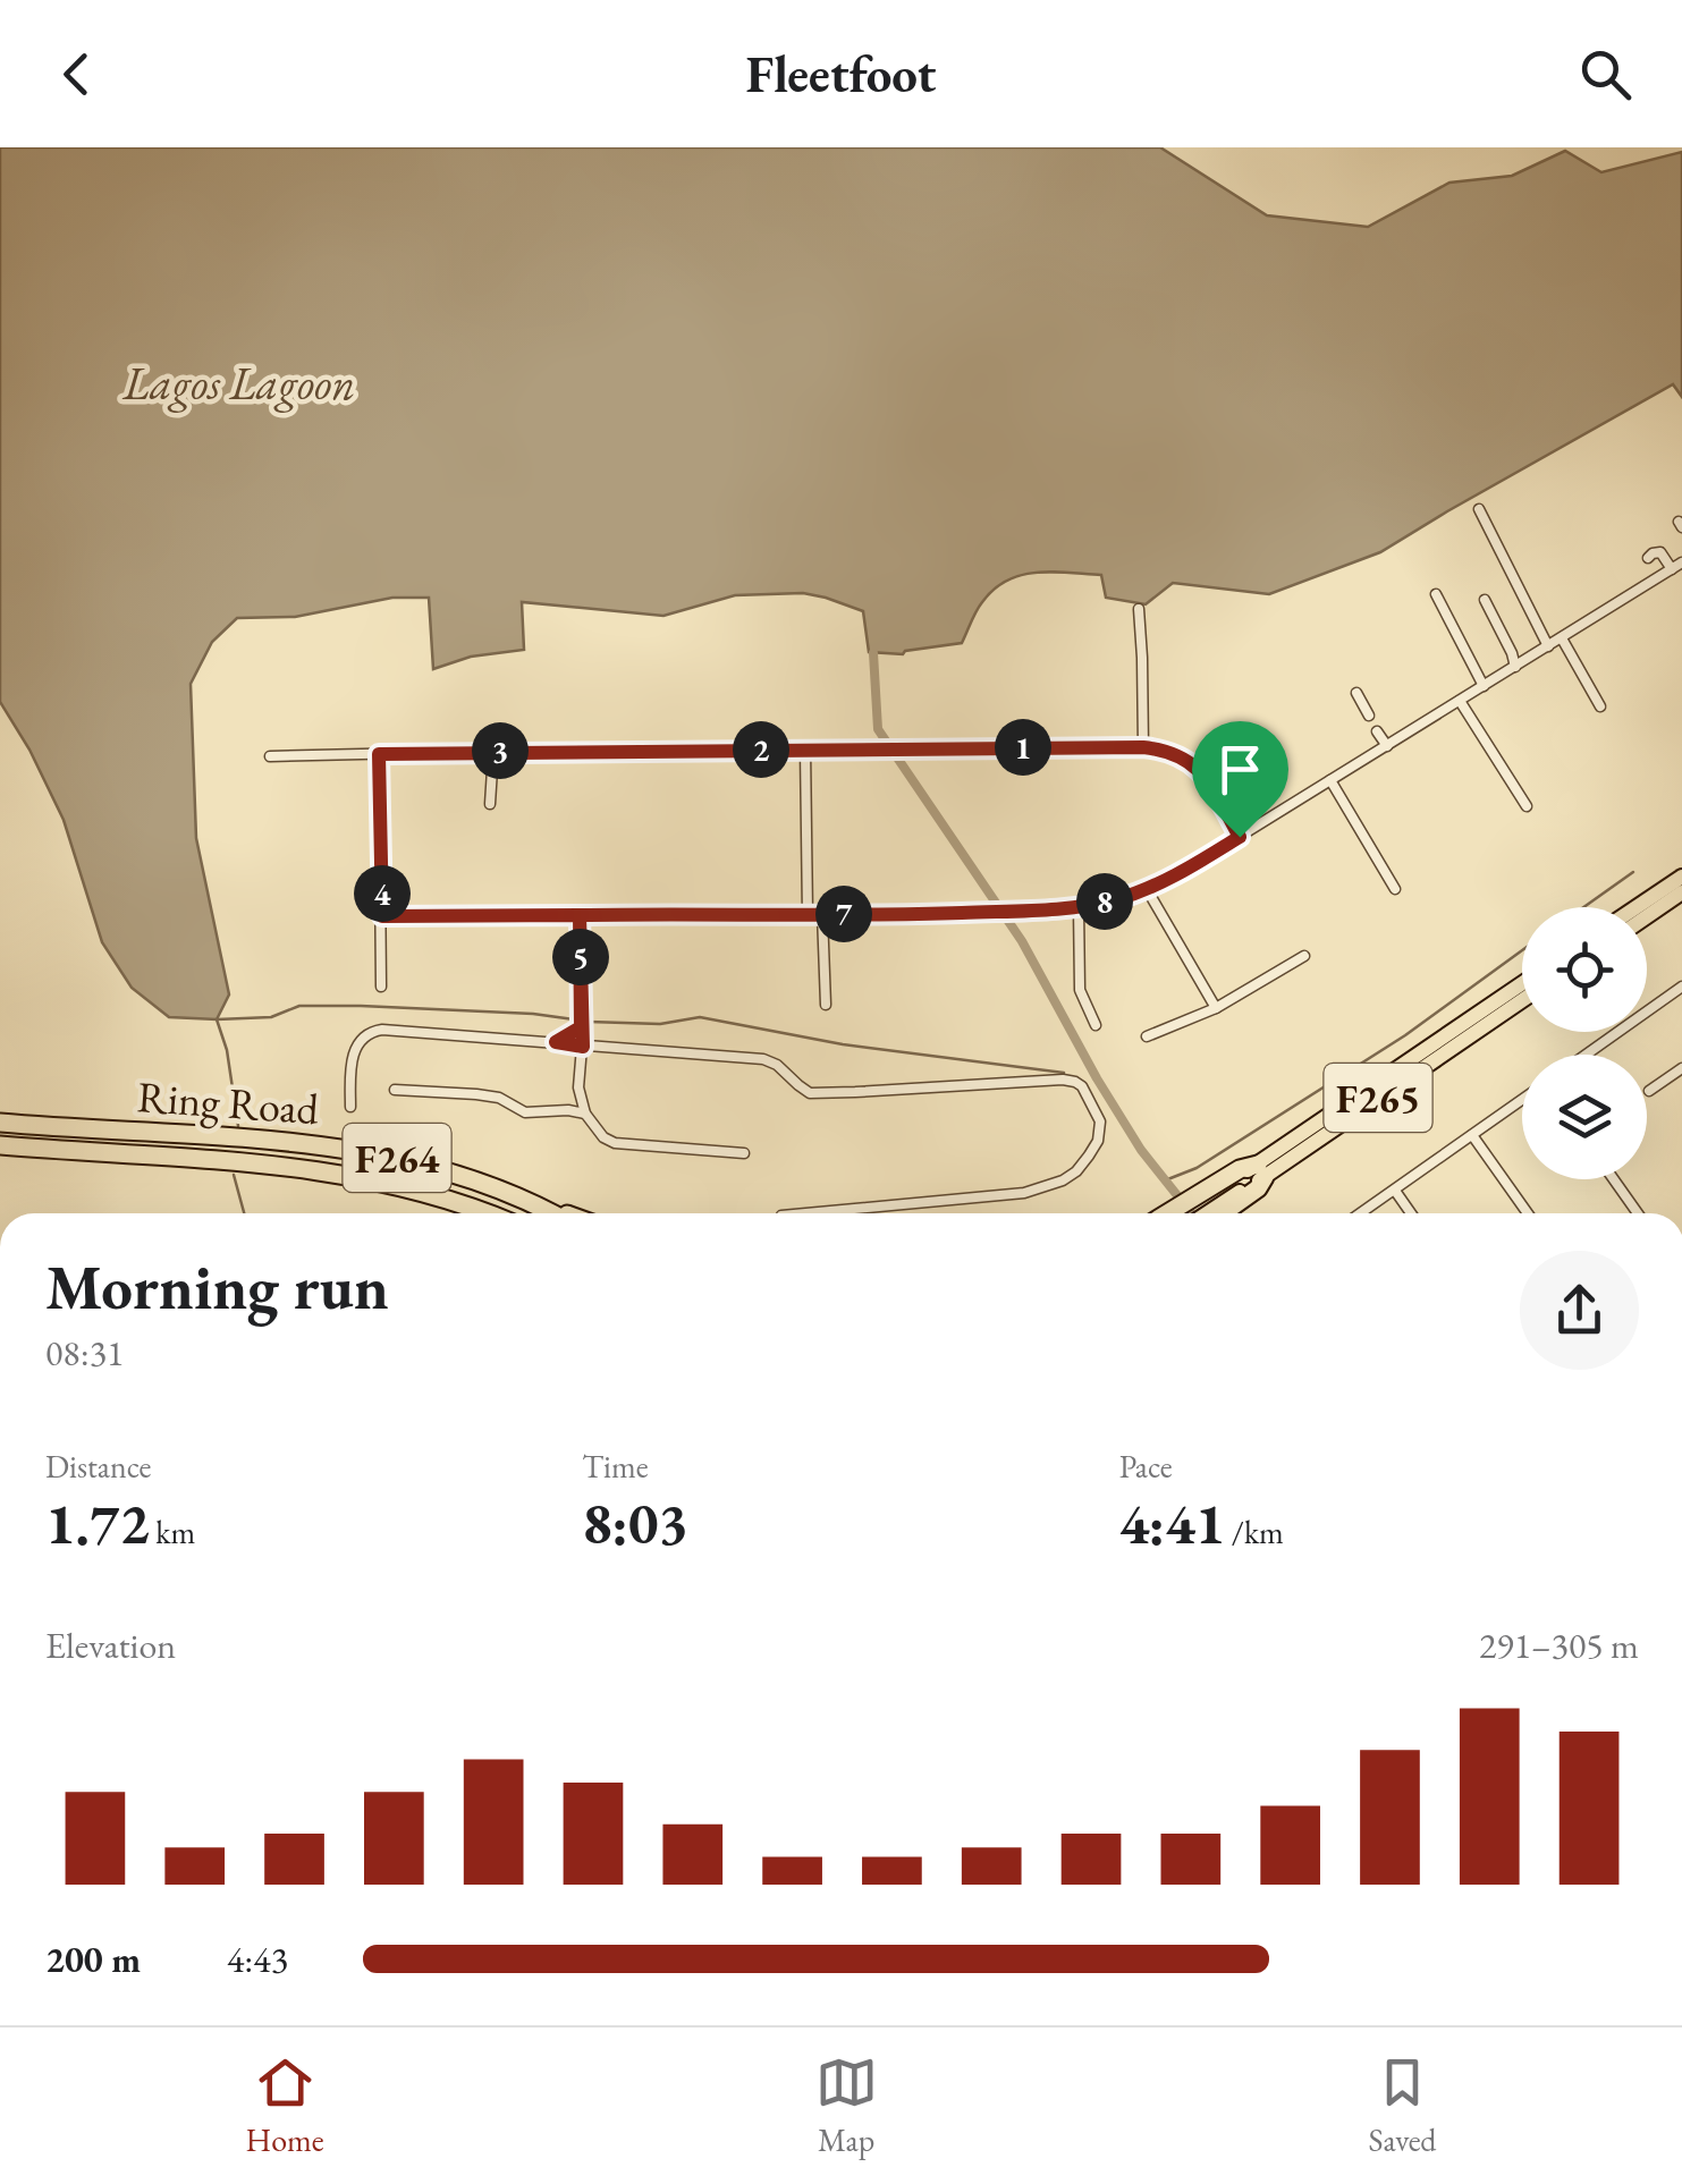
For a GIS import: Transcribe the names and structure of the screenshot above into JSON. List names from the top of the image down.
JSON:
{
  "streets": {
    "highway": ["F265", "Ring Road", "F264"]
  },
  "water": ["Lagos Lagoon"],
  "page": {
    "header": "Fleetfoot",
    "pins": [
      "1",
      "2",
      "3",
      "4",
      "8",
      "7",
      "5"
    ],
    "heading": ["Morning run", "08:31"],
    "stats": [
      ["Distance", "1.72 km"],
      ["Time", "8:03"],
      ["Pace", "4:41 /km"]
    ],
    "chart": ["Elevation", "291–305 m"],
    "list": [
      {
        "name": "200 m",
        "note": "4:43"
      }
    ],
    "tabs": ["Home", "Map", "Saved"]
  }
}
